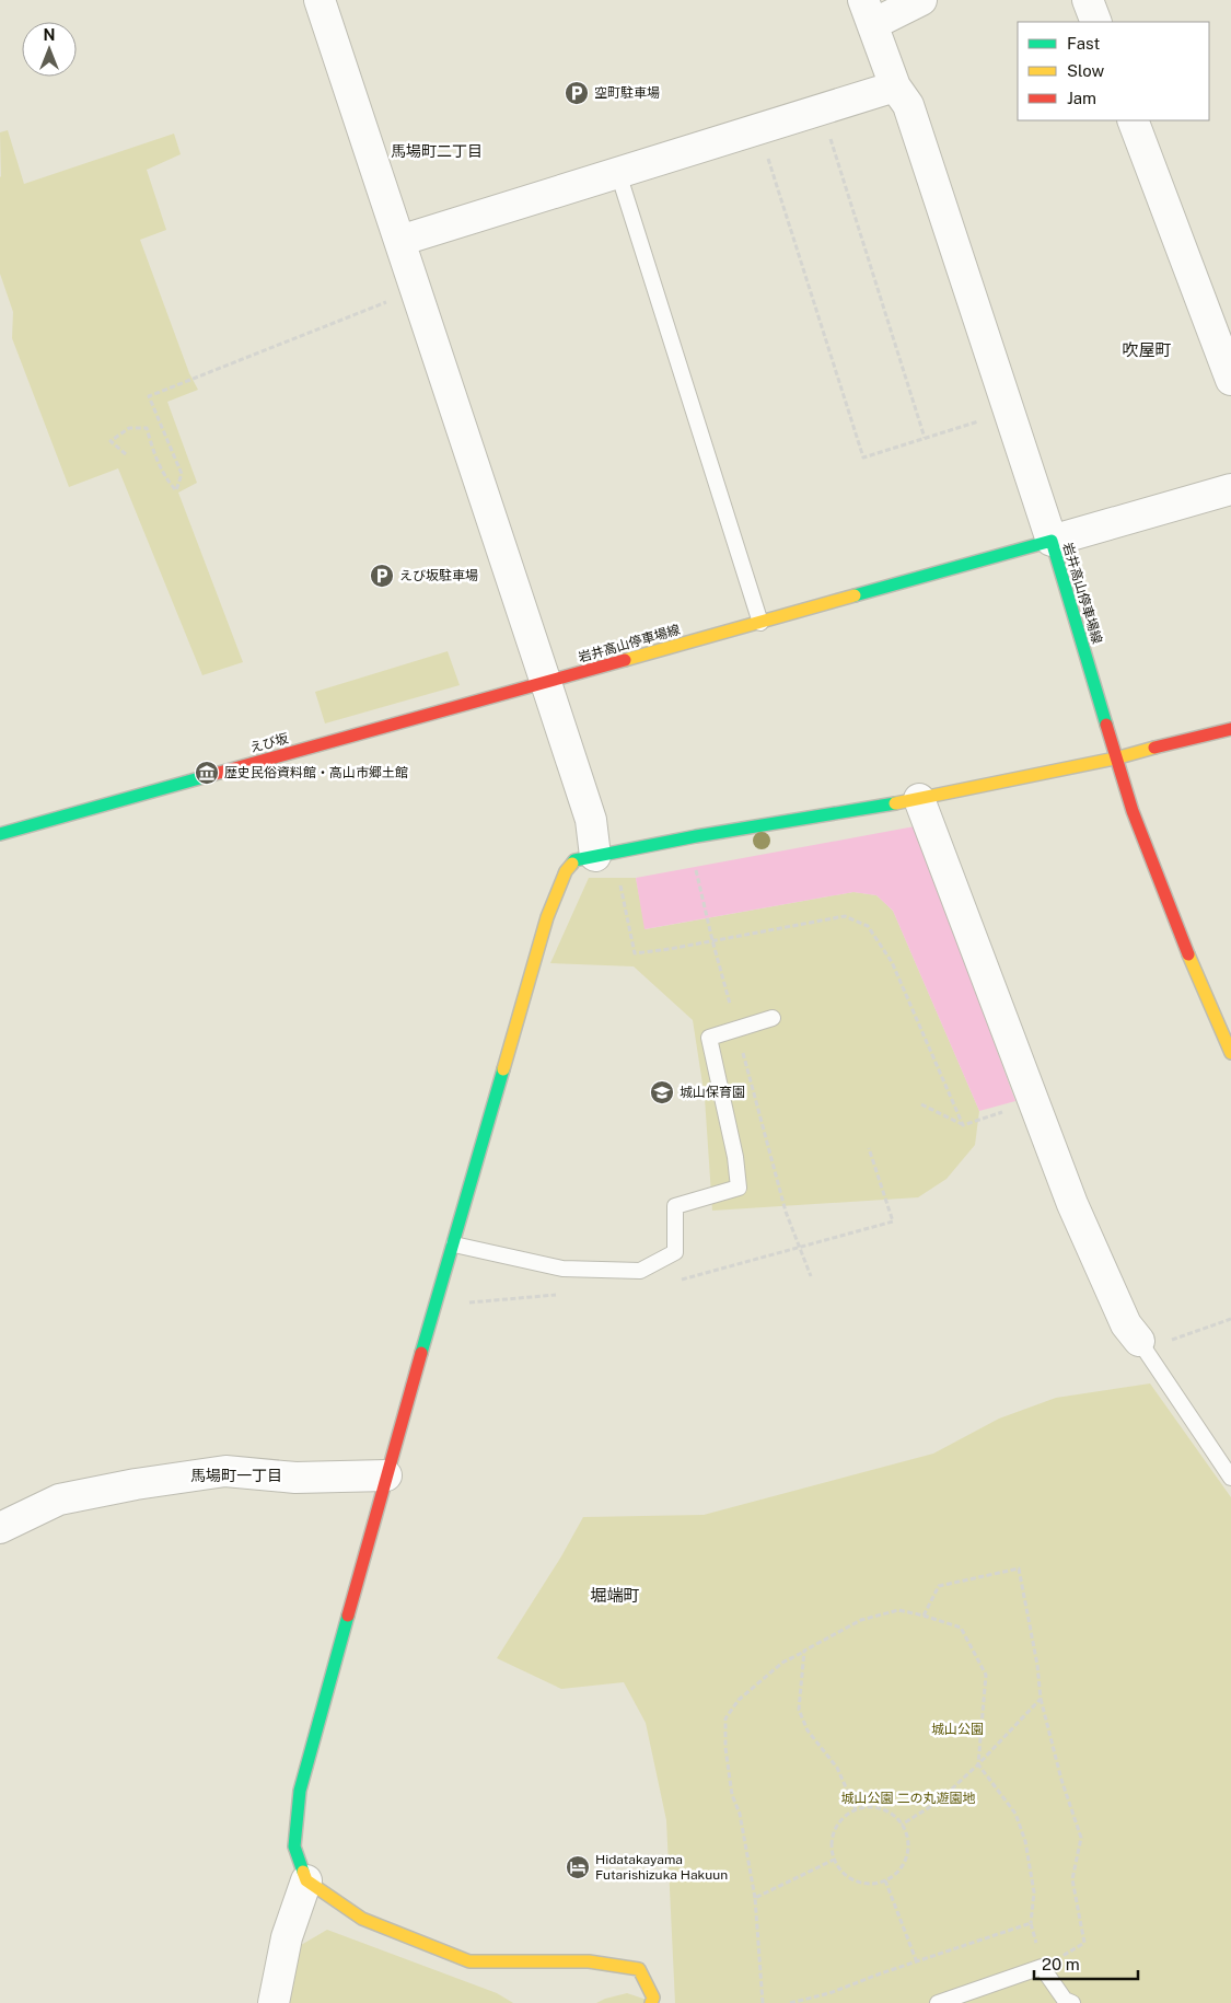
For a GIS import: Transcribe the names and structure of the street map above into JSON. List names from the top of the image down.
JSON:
{
  "streets": {
    "street": ["岩井高山停車場線", "えび坂"]
  },
  "crossings": [
    ["岩井高山停車場線", "えび坂"]
  ],
  "districts": [
    "馬場町二丁目",
    "吹屋町",
    "馬場町一丁目",
    "堀端町"
  ],
  "parks": ["城山公園", "城山公園 二の丸遊園地"],
  "places": {
    "parking": ["空町駐車場", "えび坂駐車場"],
    "museum": ["歴史民俗資料館・高山市郷土館"],
    "school or university": ["城山保育園"],
    "hotel": ["Hidatakayama Futarishizuka Hakuun"]
  },
  "legend": ["Fast", "Slow", "Jam"],
  "scale_bar": "20 m",
  "north": "top"
}
